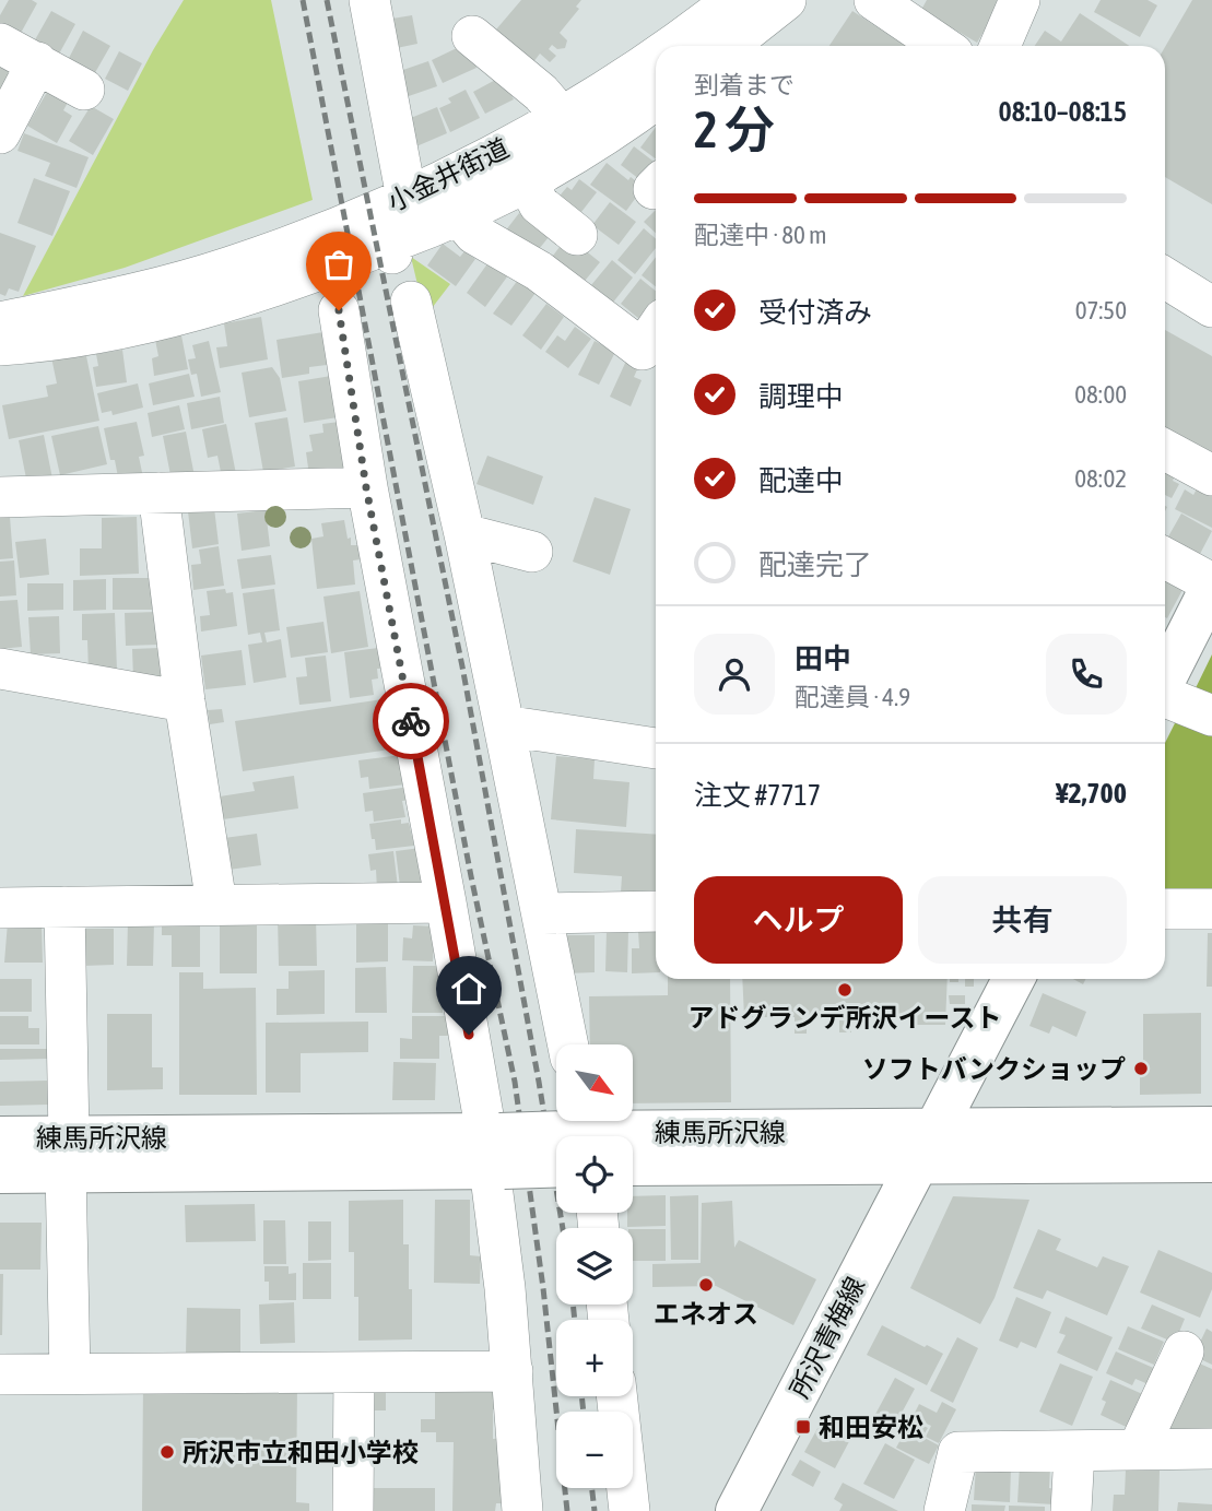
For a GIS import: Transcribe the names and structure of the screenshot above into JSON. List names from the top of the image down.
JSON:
{
  "streets": {
    "main road": ["練馬所沢線", "所沢青梅線"],
    "street": ["小金井街道"]
  },
  "crossings": [
    ["練馬所沢線", "所沢青梅線"]
  ],
  "places": {
    "other": [
      "アドグランデ所沢イースト",
      "ソフトバンクショップ",
      "エネオス",
      "所沢市立和田小学校"
    ],
    "transit": ["和田安松"]
  },
  "north": "bottom right",
  "page": {
    "heading": ["2 分", "到着まで", "08:10–08:15"],
    "panel": [
      "田中",
      "配達員 · 4.9",
      "注文 #7717",
      "¥2,700"
    ],
    "bar": "配達中 · 80 m",
    "list": [
      ["受付済み", "07:50"],
      ["調理中", "08:00"],
      ["配達中", "08:02"],
      "配達完了"
    ],
    "buttons": ["ヘルプ", "共有"],
    "map_buttons": ["+", "−"]
  }
}
